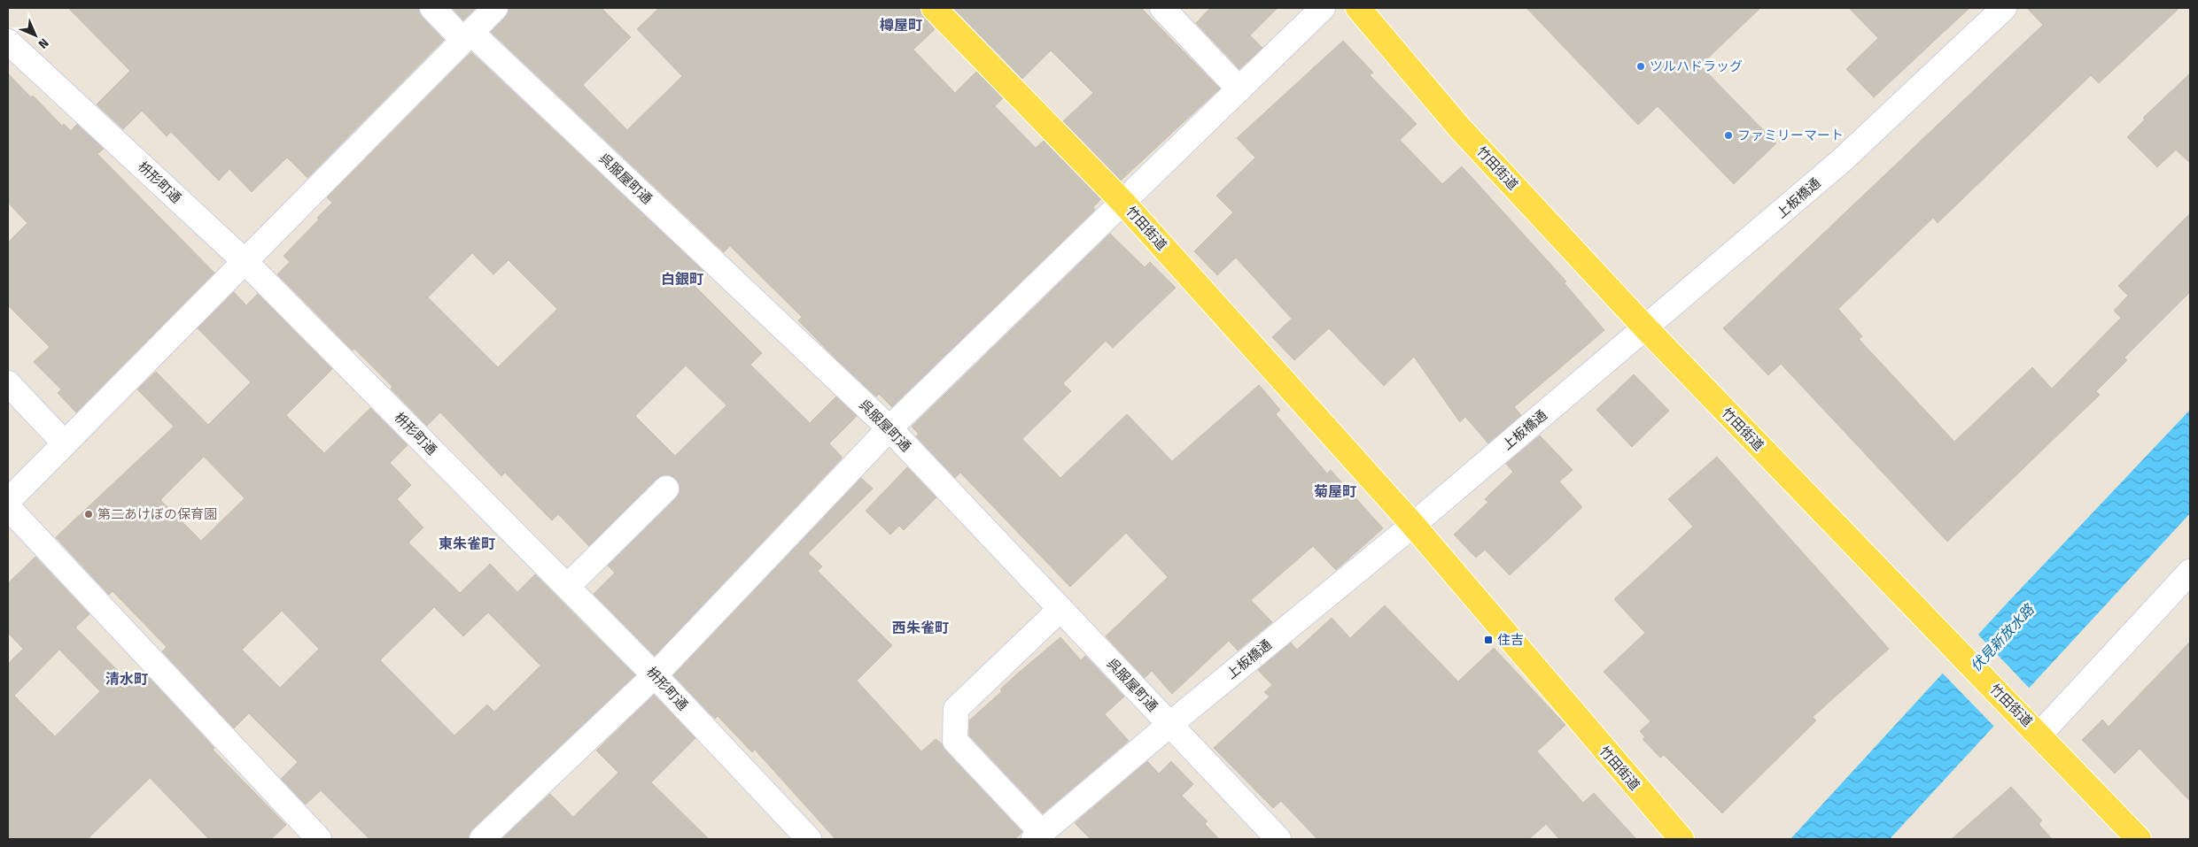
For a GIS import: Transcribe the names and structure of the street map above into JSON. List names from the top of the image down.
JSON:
{
  "streets": {
    "main road": ["竹田街道"],
    "street": ["呉服屋町通", "枡形町通", "上板橋通"]
  },
  "crossings": [
    ["竹田街道", "上板橋通"],
    ["呉服屋町通", "上板橋通"]
  ],
  "districts": [
    "樽屋町",
    "白銀町",
    "菊屋町",
    "東朱雀町",
    "西朱雀町",
    "清水町"
  ],
  "water": ["伏見新放水路"],
  "places": {
    "other": ["ツルハドラッグ", "ファミリーマート", "第二あけぼの保育園"],
    "transit": ["住吉"]
  },
  "north": "bottom right"
}
